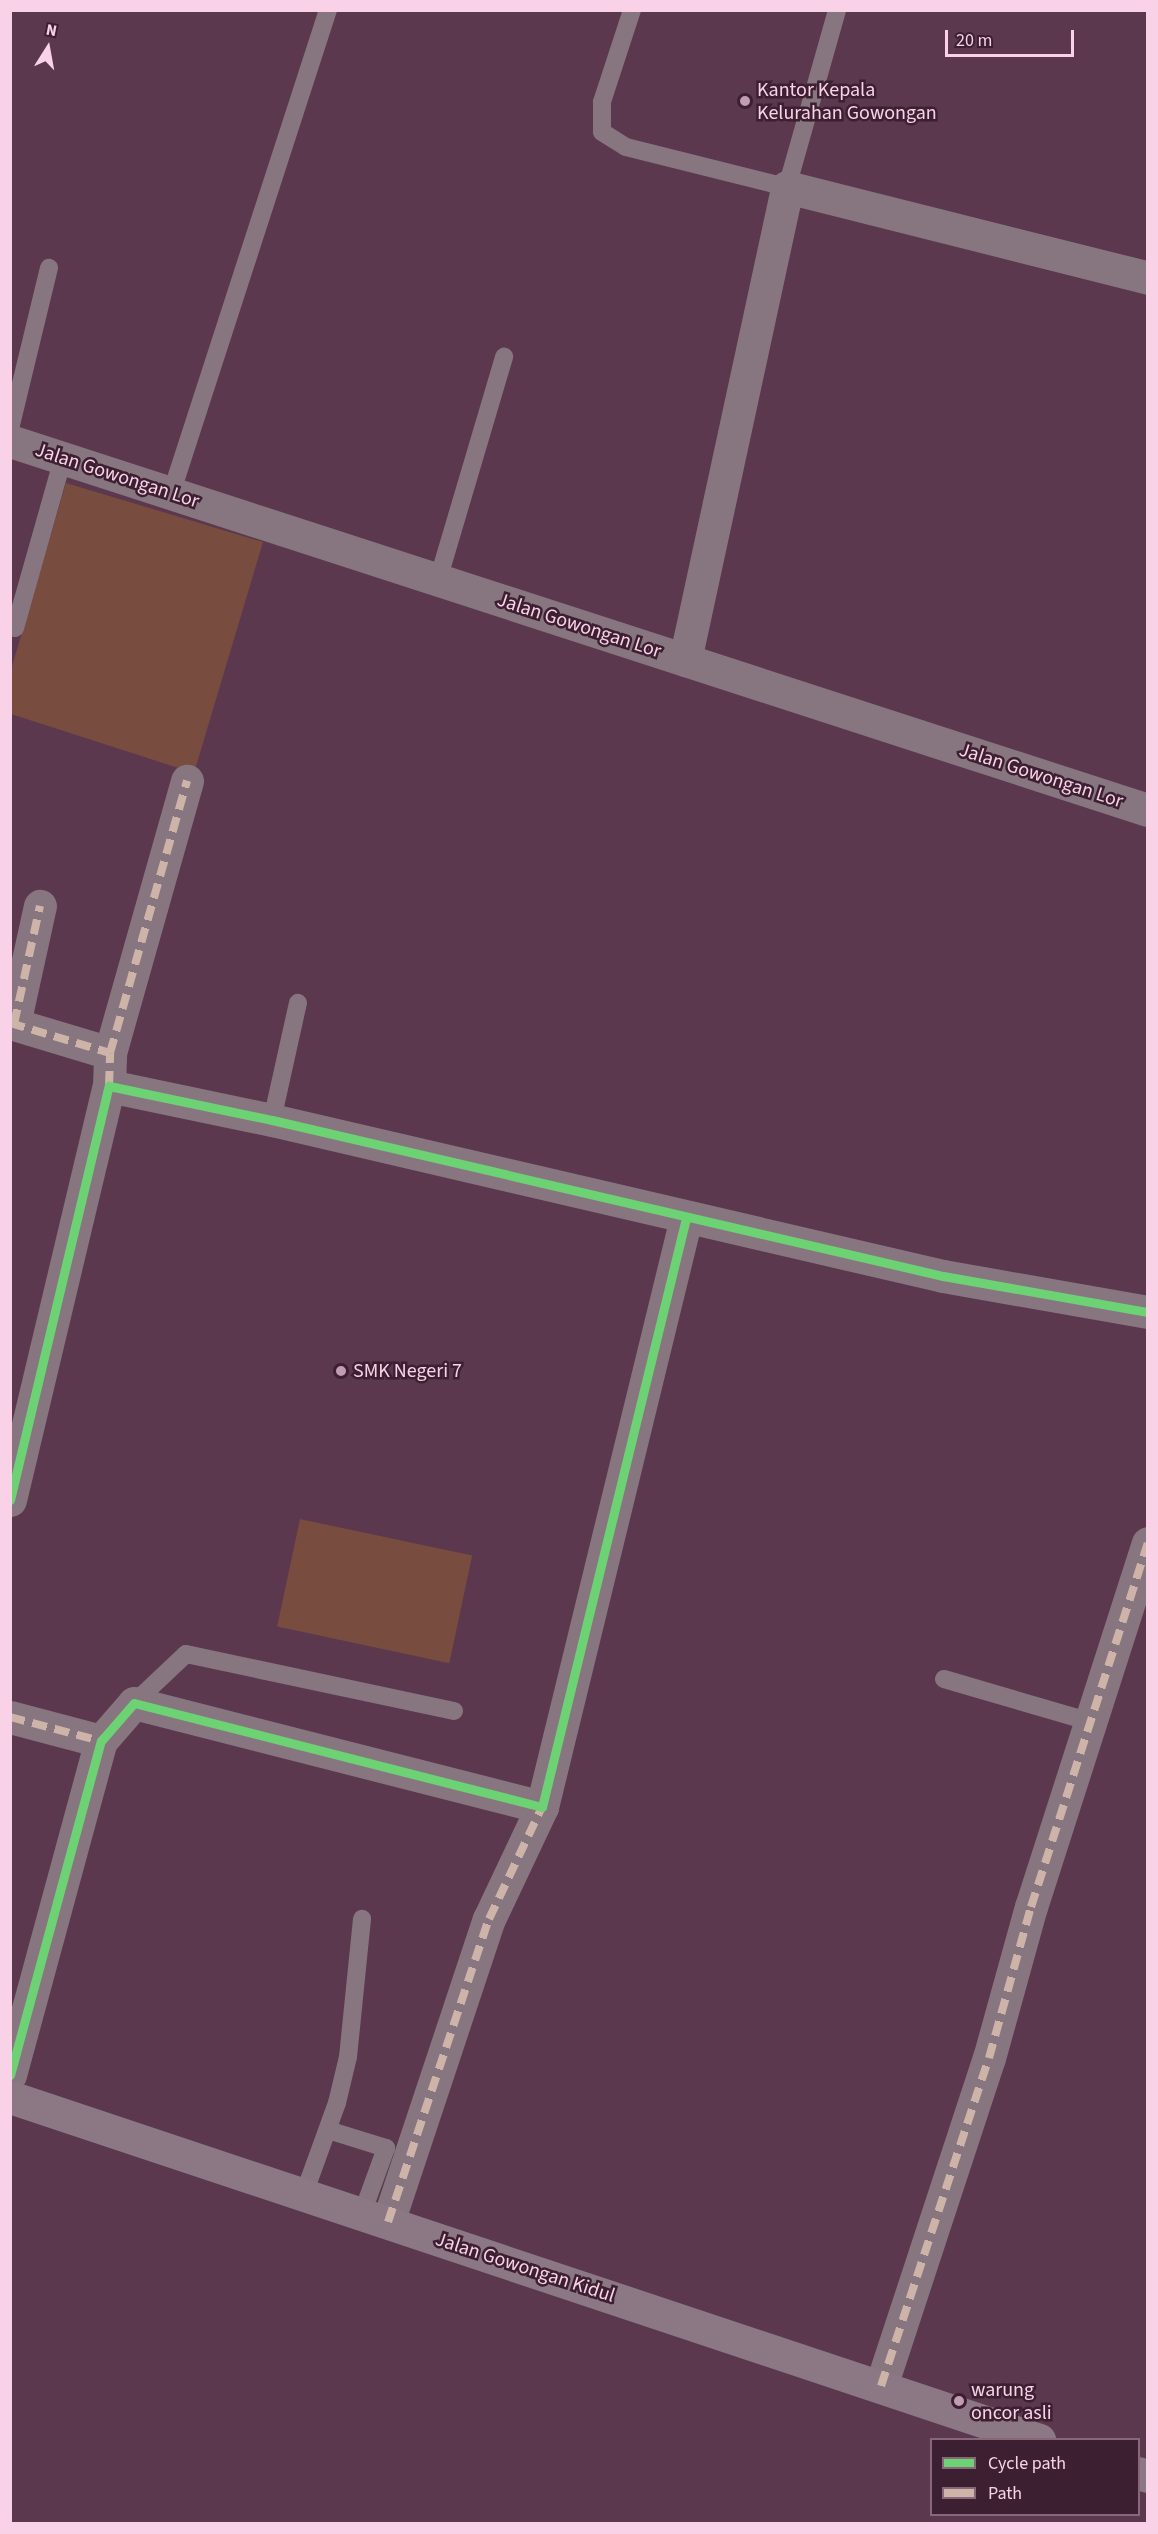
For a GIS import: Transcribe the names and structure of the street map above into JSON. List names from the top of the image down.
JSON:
{
  "streets": {
    "street": ["Jalan Gowongan Lor", "Jalan Gowongan Kidul"]
  },
  "places": ["Kantor Kepala Kelurahan Gowongan", "SMK Negeri 7", "warung oncor asli"],
  "legend": ["Cycle path", "Path"],
  "scale_bar": "20 m",
  "north": "top"
}
